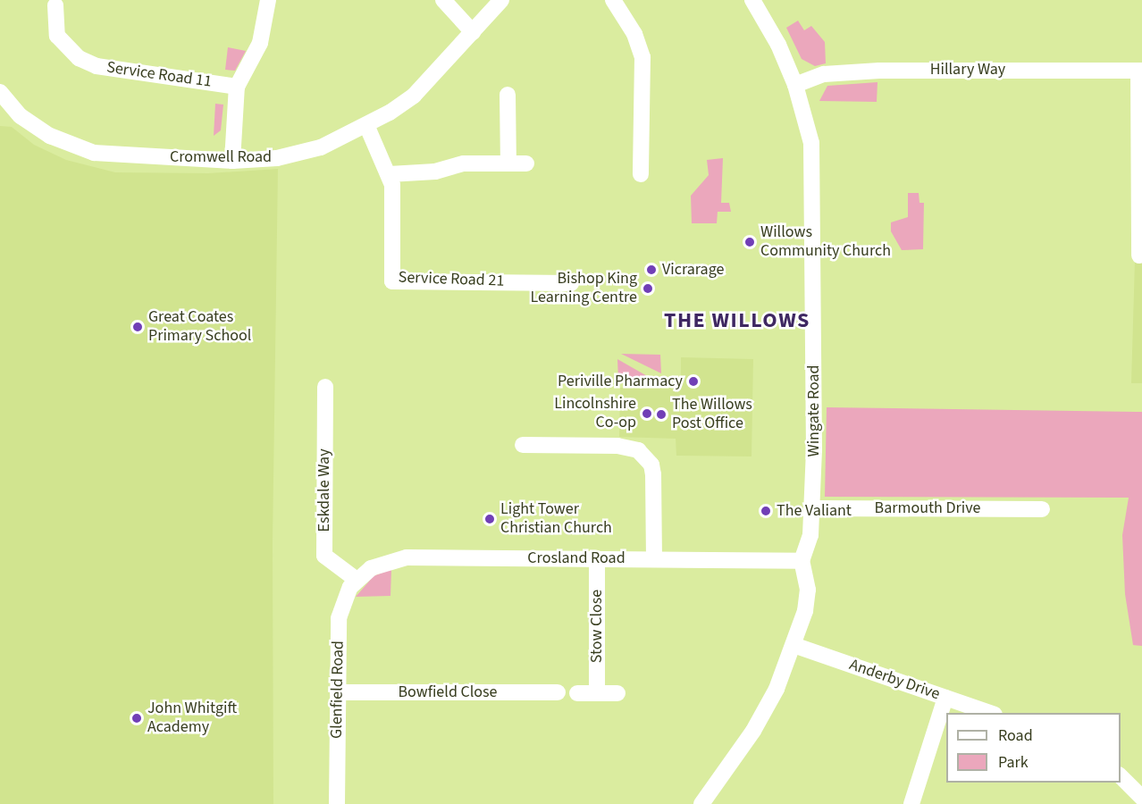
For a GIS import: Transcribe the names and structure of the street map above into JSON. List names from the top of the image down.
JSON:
{
  "streets": {
    "street": [
      "Hillary Way",
      "Service Road 11",
      "Cromwell Road",
      "Service Road 21",
      "Wingate Road",
      "Eskdale Way",
      "Barmouth Drive",
      "Crosland Road",
      "Stow Close",
      "Anderby Drive",
      "Glenfield Road",
      "Bowfield Close"
    ]
  },
  "crossings": [
    ["Hillary Way", "Wingate Road"],
    ["Cromwell Road", "Service Road 21"],
    ["Wingate Road", "Barmouth Drive"],
    ["Wingate Road", "Crosland Road"],
    ["Eskdale Way", "Crosland Road"],
    ["Eskdale Way", "Glenfield Road"],
    ["Crosland Road", "Stow Close"],
    ["Crosland Road", "Glenfield Road"],
    ["Glenfield Road", "Bowfield Close"]
  ],
  "districts": ["THE WILLOWS"],
  "places": [
    "Willows Community Church",
    "Vicrarage",
    "Bishop King Learning Centre",
    "Great Coates Primary School",
    "Periville Pharmacy",
    "Lincolnshire Co-op",
    "The Willows Post Office",
    "The Valiant",
    "Light Tower Christian Church",
    "John Whitgift Academy"
  ],
  "legend": ["Road", "Park"]
}
